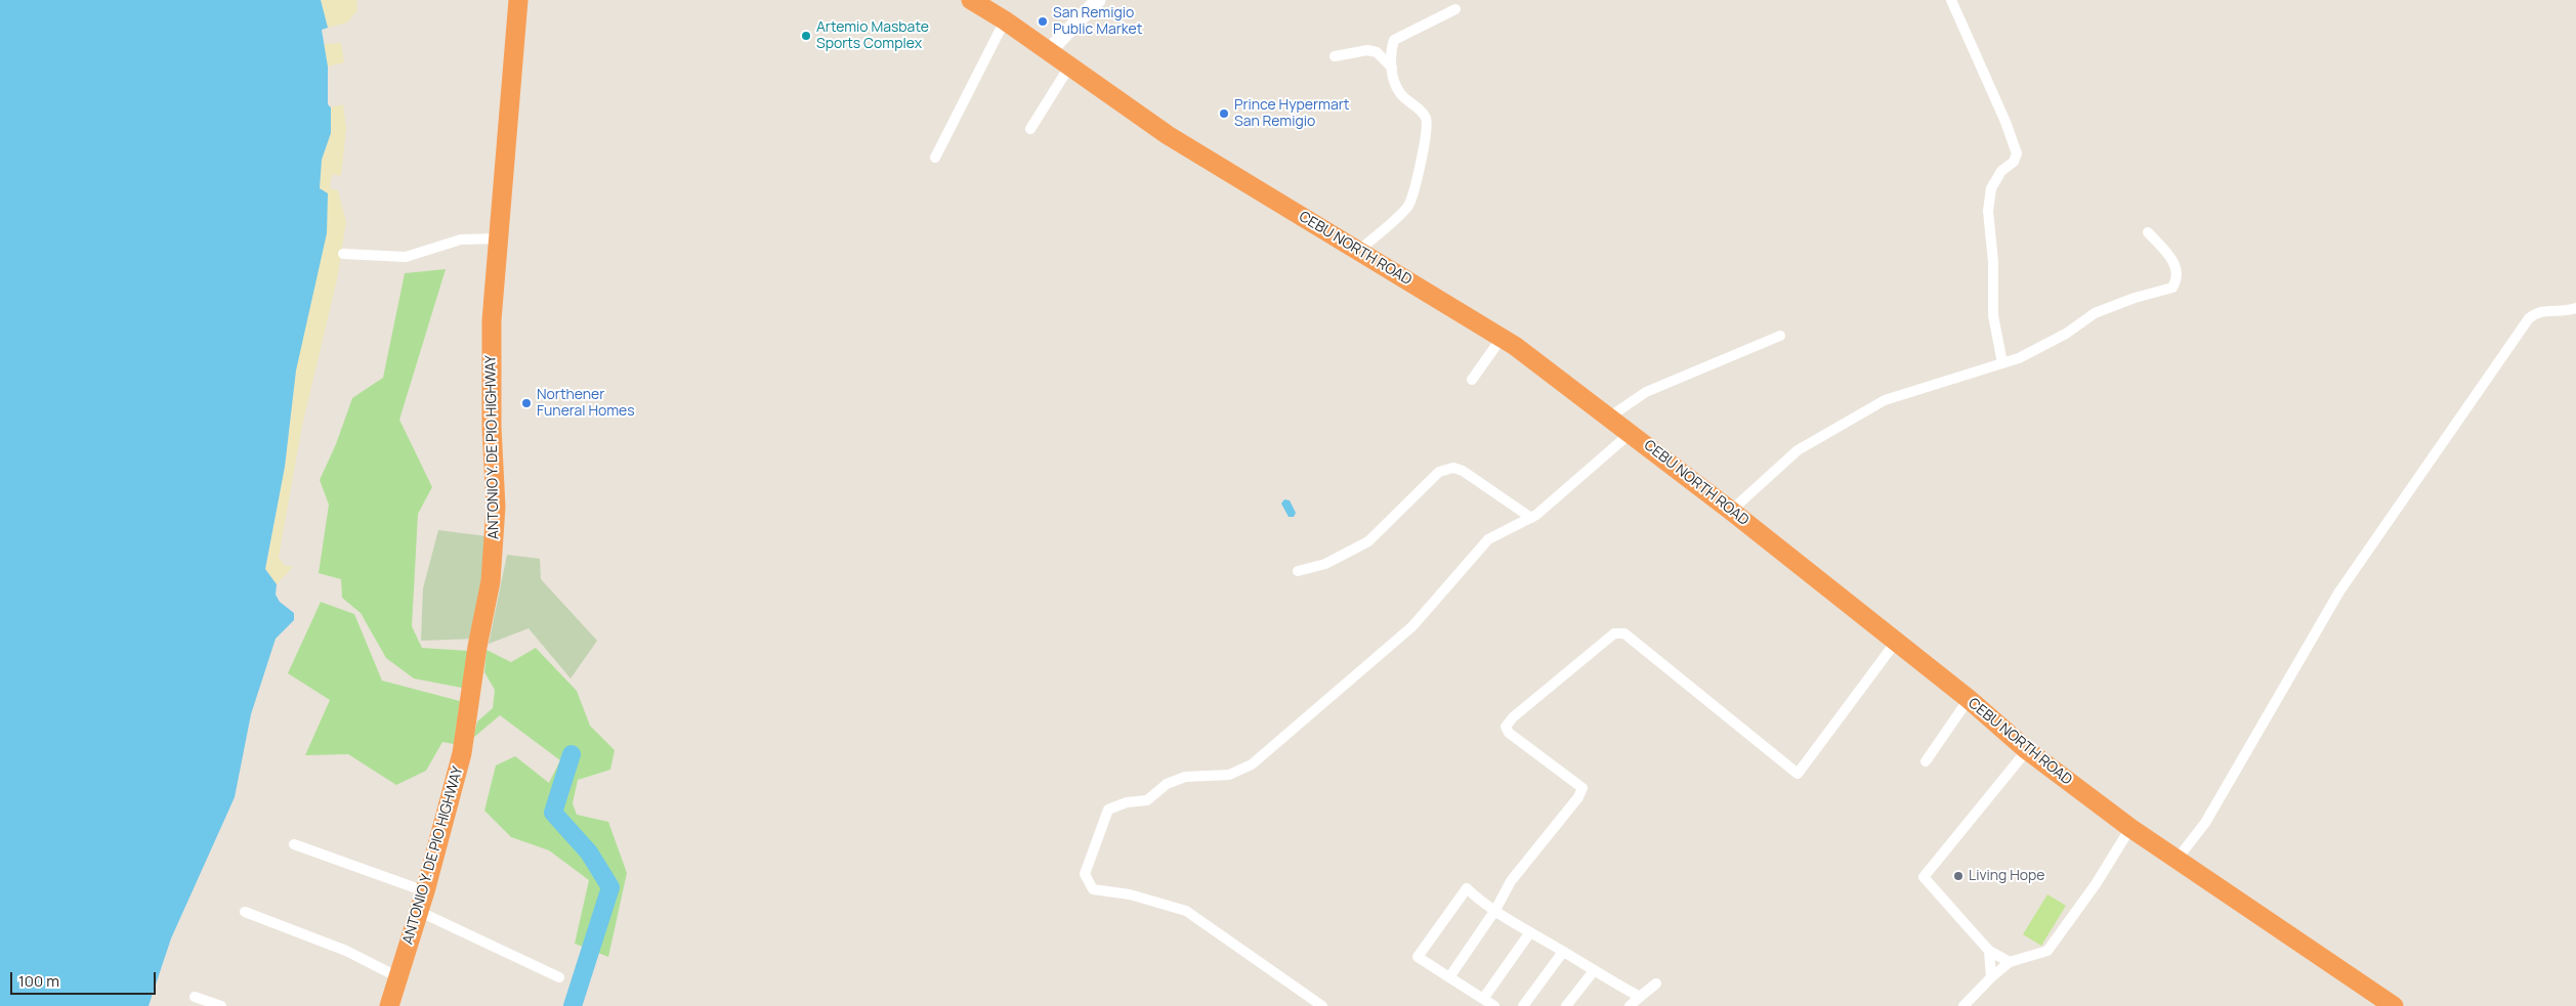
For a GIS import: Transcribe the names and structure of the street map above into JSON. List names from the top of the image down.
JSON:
{
  "streets": {
    "highway": ["CEBU NORTH ROAD", "ANTONIO Y. DE PIO HIGHWAY"]
  },
  "places": [
    "San Remigio Public Market",
    "Artemio Masbate Sports Complex",
    "Prince Hypermart San Remigio",
    "Northener Funeral Homes",
    "Living Hope"
  ],
  "scale_bar": "100 m"
}
